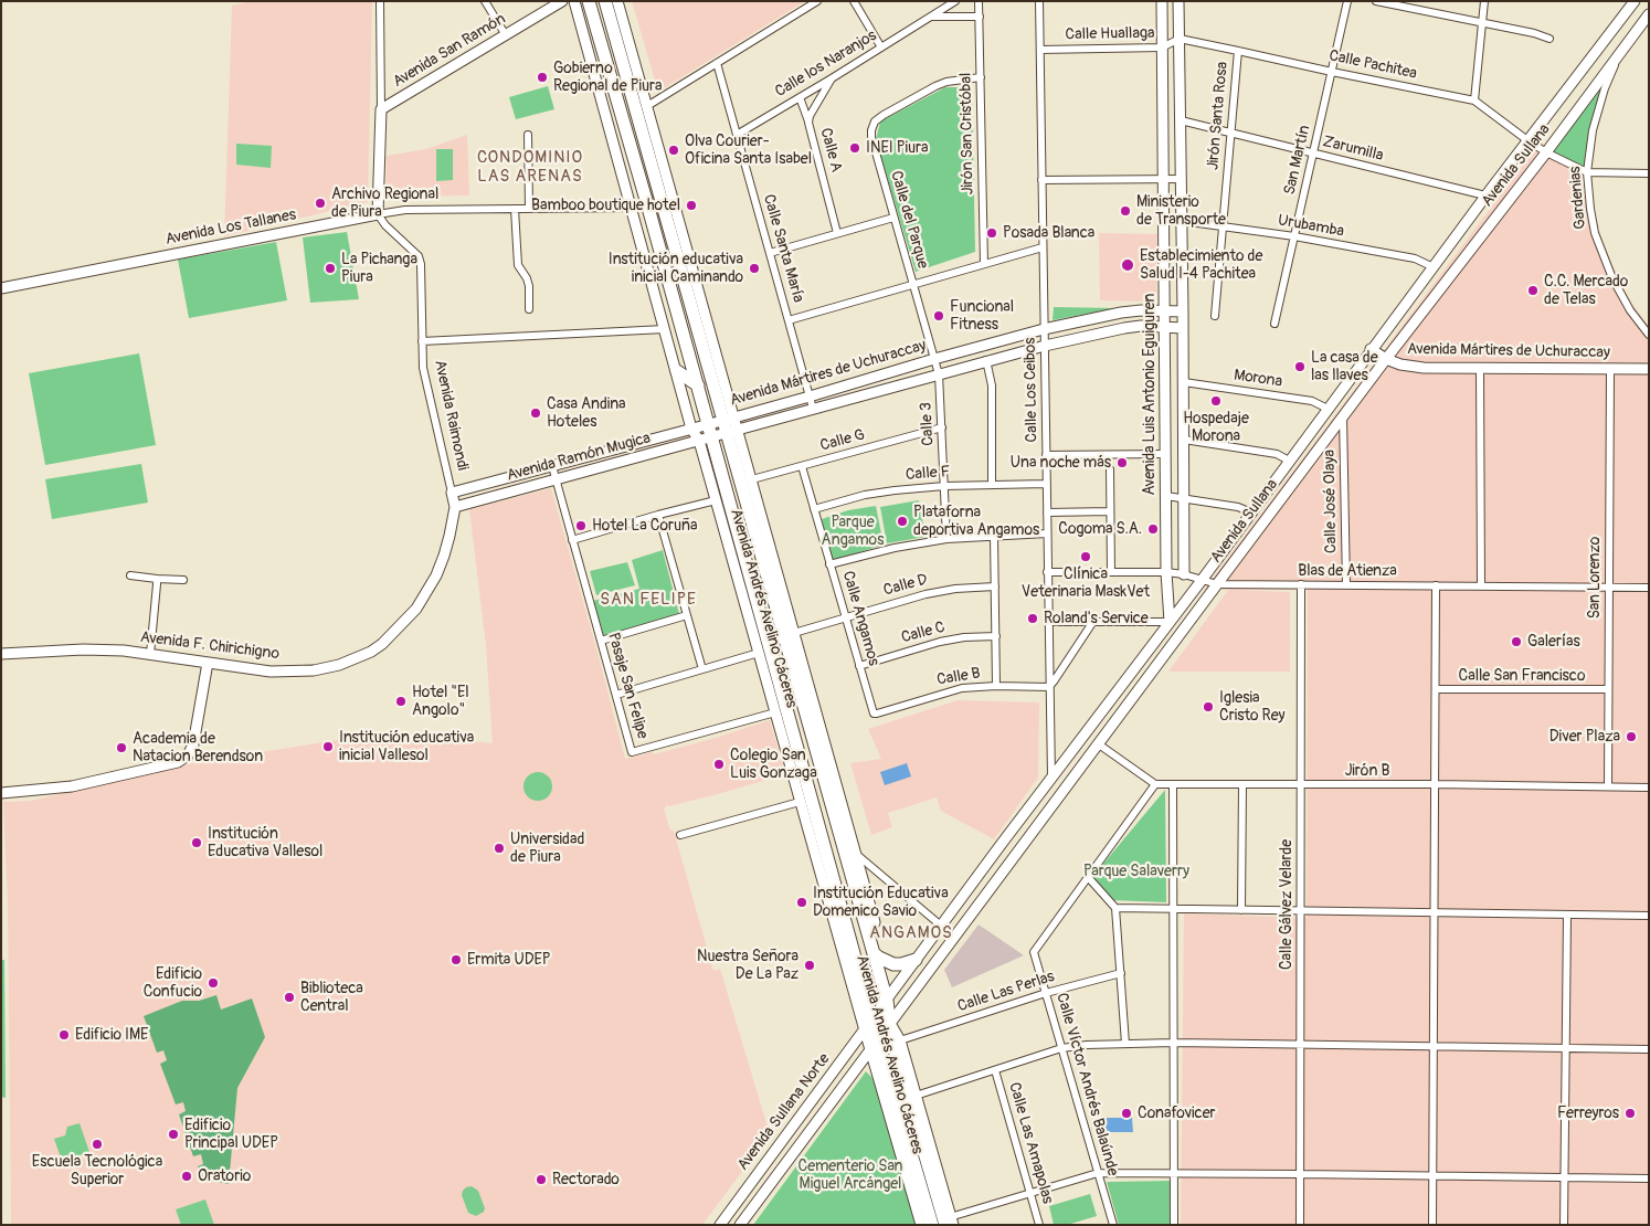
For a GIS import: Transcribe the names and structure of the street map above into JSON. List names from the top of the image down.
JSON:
{
  "streets": {
    "highway": ["Avenida Andrés Avelino Cáceres"],
    "main road": [
      "Avenida San Ramón",
      "Avenida Sullana",
      "Avenida Los Tallanes",
      "Avenida Mártires de Uchuraccay",
      "Avenida Luis Antonio Eguiguren",
      "Avenida Raimondi",
      "Avenida Ramón Mugica",
      "Avenida F. Chirichigno",
      "Avenida Sullana Norte"
    ],
    "street": [
      "Calle Huallaga",
      "Calle los Naranjos",
      "Calle Pachitea",
      "Jirón Santa Rosa",
      "Jirón San Cristóbal",
      "Zarumilla",
      "Calle A",
      "San Martín",
      "Gardenias",
      "Calle del Parque",
      "Urubamba",
      "Calle Santa María",
      "Morona",
      "Calle Los Ceibos",
      "Calle 3",
      "Calle G",
      "Calle F",
      "Calle José Olaya",
      "Blas de Atienza",
      "San Lorenzo",
      "Calle D",
      "Calle Angamos",
      "Calle C",
      "Calle San Francisco",
      "Calle B",
      "Pasaje San Felipe",
      "Jirón B",
      "Calle Gálvez Velarde",
      "Calle Las Perlas",
      "Calle Víctor Andrés Balaúnde",
      "Calle Las Amapolas"
    ]
  },
  "crossings": [
    ["Calle Huallaga", "Calle Pachitea"],
    ["Calle Huallaga", "Calle Los Ceibos"],
    ["Calle Huallaga", "Avenida Luis Antonio Eguiguren"],
    ["Calle los Naranjos", "Calle A"],
    ["Calle los Naranjos", "Calle Santa María"],
    ["Calle Pachitea", "Jirón Santa Rosa"],
    ["Calle Pachitea", "San Martín"],
    ["Calle Pachitea", "Avenida Sullana"],
    ["Calle Pachitea", "Gardenias"],
    ["Jirón Santa Rosa", "Zarumilla"],
    ["Jirón Santa Rosa", "Urubamba"],
    ["Jirón San Cristóbal", "Calle del Parque"],
    ["Zarumilla", "San Martín"],
    ["Zarumilla", "Avenida Sullana"],
    ["San Martín", "Urubamba"],
    ["Avenida Sullana", "Gardenias"],
    ["Avenida Sullana", "Urubamba"],
    ["Avenida Sullana", "Avenida Mártires de Uchuraccay"],
    ["Avenida Sullana", "Morona"],
    ["Avenida Sullana", "Calle Los Ceibos"],
    ["Avenida Sullana", "Avenida Luis Antonio Eguiguren"],
    ["Avenida Sullana", "Calle José Olaya"],
    ["Avenida Sullana", "Blas de Atienza"],
    ["Avenida Sullana", "Avenida Andrés Avelino Cáceres"],
    ["Avenida Sullana", "Avenida Sullana Norte"],
    ["Calle del Parque", "Avenida Mártires de Uchuraccay"],
    ["Calle del Parque", "Calle 3"],
    ["Avenida Los Tallanes", "Avenida Raimondi"],
    ["Avenida Los Tallanes", "Avenida Andrés Avelino Cáceres"],
    ["Calle Santa María", "Avenida Mártires de Uchuraccay"],
    ["Avenida Mártires de Uchuraccay", "Calle Los Ceibos"],
    ["Avenida Mártires de Uchuraccay", "Avenida Luis Antonio Eguiguren"],
    ["Avenida Mártires de Uchuraccay", "Calle 3"],
    ["Avenida Mártires de Uchuraccay", "Avenida Ramón Mugica"],
    ["Avenida Mártires de Uchuraccay", "San Lorenzo"],
    ["Avenida Mártires de Uchuraccay", "Avenida Andrés Avelino Cáceres"],
    ["Calle Los Ceibos", "Calle F"],
    ["Calle Los Ceibos", "Blas de Atienza"],
    ["Calle Los Ceibos", "Calle B"],
    ["Avenida Luis Antonio Eguiguren", "Blas de Atienza"],
    ["Avenida Raimondi", "Avenida Ramón Mugica"],
    ["Avenida Raimondi", "Avenida F. Chirichigno"],
    ["Calle 3", "Calle G"],
    ["Calle 3", "Calle F"],
    ["Calle G", "Avenida Andrés Avelino Cáceres"],
    ["Calle G", "Calle Angamos"],
    ["Avenida Ramón Mugica", "Avenida Andrés Avelino Cáceres"],
    ["Avenida Ramón Mugica", "Avenida F. Chirichigno"],
    ["Avenida Ramón Mugica", "Pasaje San Felipe"],
    ["Calle F", "Calle Angamos"],
    ["Calle José Olaya", "Blas de Atienza"],
    ["Blas de Atienza", "San Lorenzo"],
    ["Blas de Atienza", "Calle Gálvez Velarde"],
    ["San Lorenzo", "Calle San Francisco"],
    ["San Lorenzo", "Jirón B"],
    ["Calle D", "Avenida Andrés Avelino Cáceres"],
    ["Calle D", "Calle Angamos"],
    ["Avenida Andrés Avelino Cáceres", "Pasaje San Felipe"],
    ["Avenida Andrés Avelino Cáceres", "Calle Las Perlas"],
    ["Avenida Andrés Avelino Cáceres", "Avenida Sullana Norte"],
    ["Calle Angamos", "Calle C"],
    ["Calle Angamos", "Calle B"],
    ["Jirón B", "Calle Gálvez Velarde"],
    ["Calle Las Perlas", "Calle Víctor Andrés Balaúnde"]
  ],
  "districts": ["CONDOMINIO LAS ARENAS", "SAN FELIPE", "ANGAMOS"],
  "parks": ["Parque Angamos", "Parque Salaverry", "Cementerio San Miguel Arcángel"],
  "places": [
    "Gobierno Regional de Piura",
    "INEI Piura",
    "Olva Courier- Oficina Santa Isabel",
    "Archivo Regional de Piura",
    "Bamboo boutique hotel",
    "Ministerio de Transporte",
    "Posada Blanca",
    "Establecimiento de Salud I-4 Pachitea",
    "La Pichanga Piura",
    "Institución educativa inicial Caminando",
    "C.C. Mercado de Telas",
    "Funcional Fitness",
    "La casa de las llaves",
    "Hospedaje Morona",
    "Casa Andina Hoteles",
    "Una noche más",
    "Plataforna deportiva Angamos",
    "Hotel La Coruña",
    "Cogoma S.A.",
    "Clínica Veterinaria MaskVet",
    "Roland's Service",
    "Galerías",
    "Hotel \"El Angolo\"",
    "Iglesia Cristo Rey",
    "Diver Plaza",
    "Institución educativa inicial Vallesol",
    "Academia de Natacion Berendson",
    "Colegio San Luis Gonzaga",
    "Institución Educativa Vallesol",
    "Universidad de Piura",
    "Institución Educativa Domenico Savio",
    "Ermita UDEP",
    "Nuestra Señora De La Paz",
    "Edificio Confucio",
    "Biblioteca Central",
    "Edificio IME",
    "Conafovicer",
    "Ferreyros",
    "Edificio Principal UDEP",
    "Escuela Tecnológica Superior",
    "Oratorio",
    "Rectorado"
  ]
}
